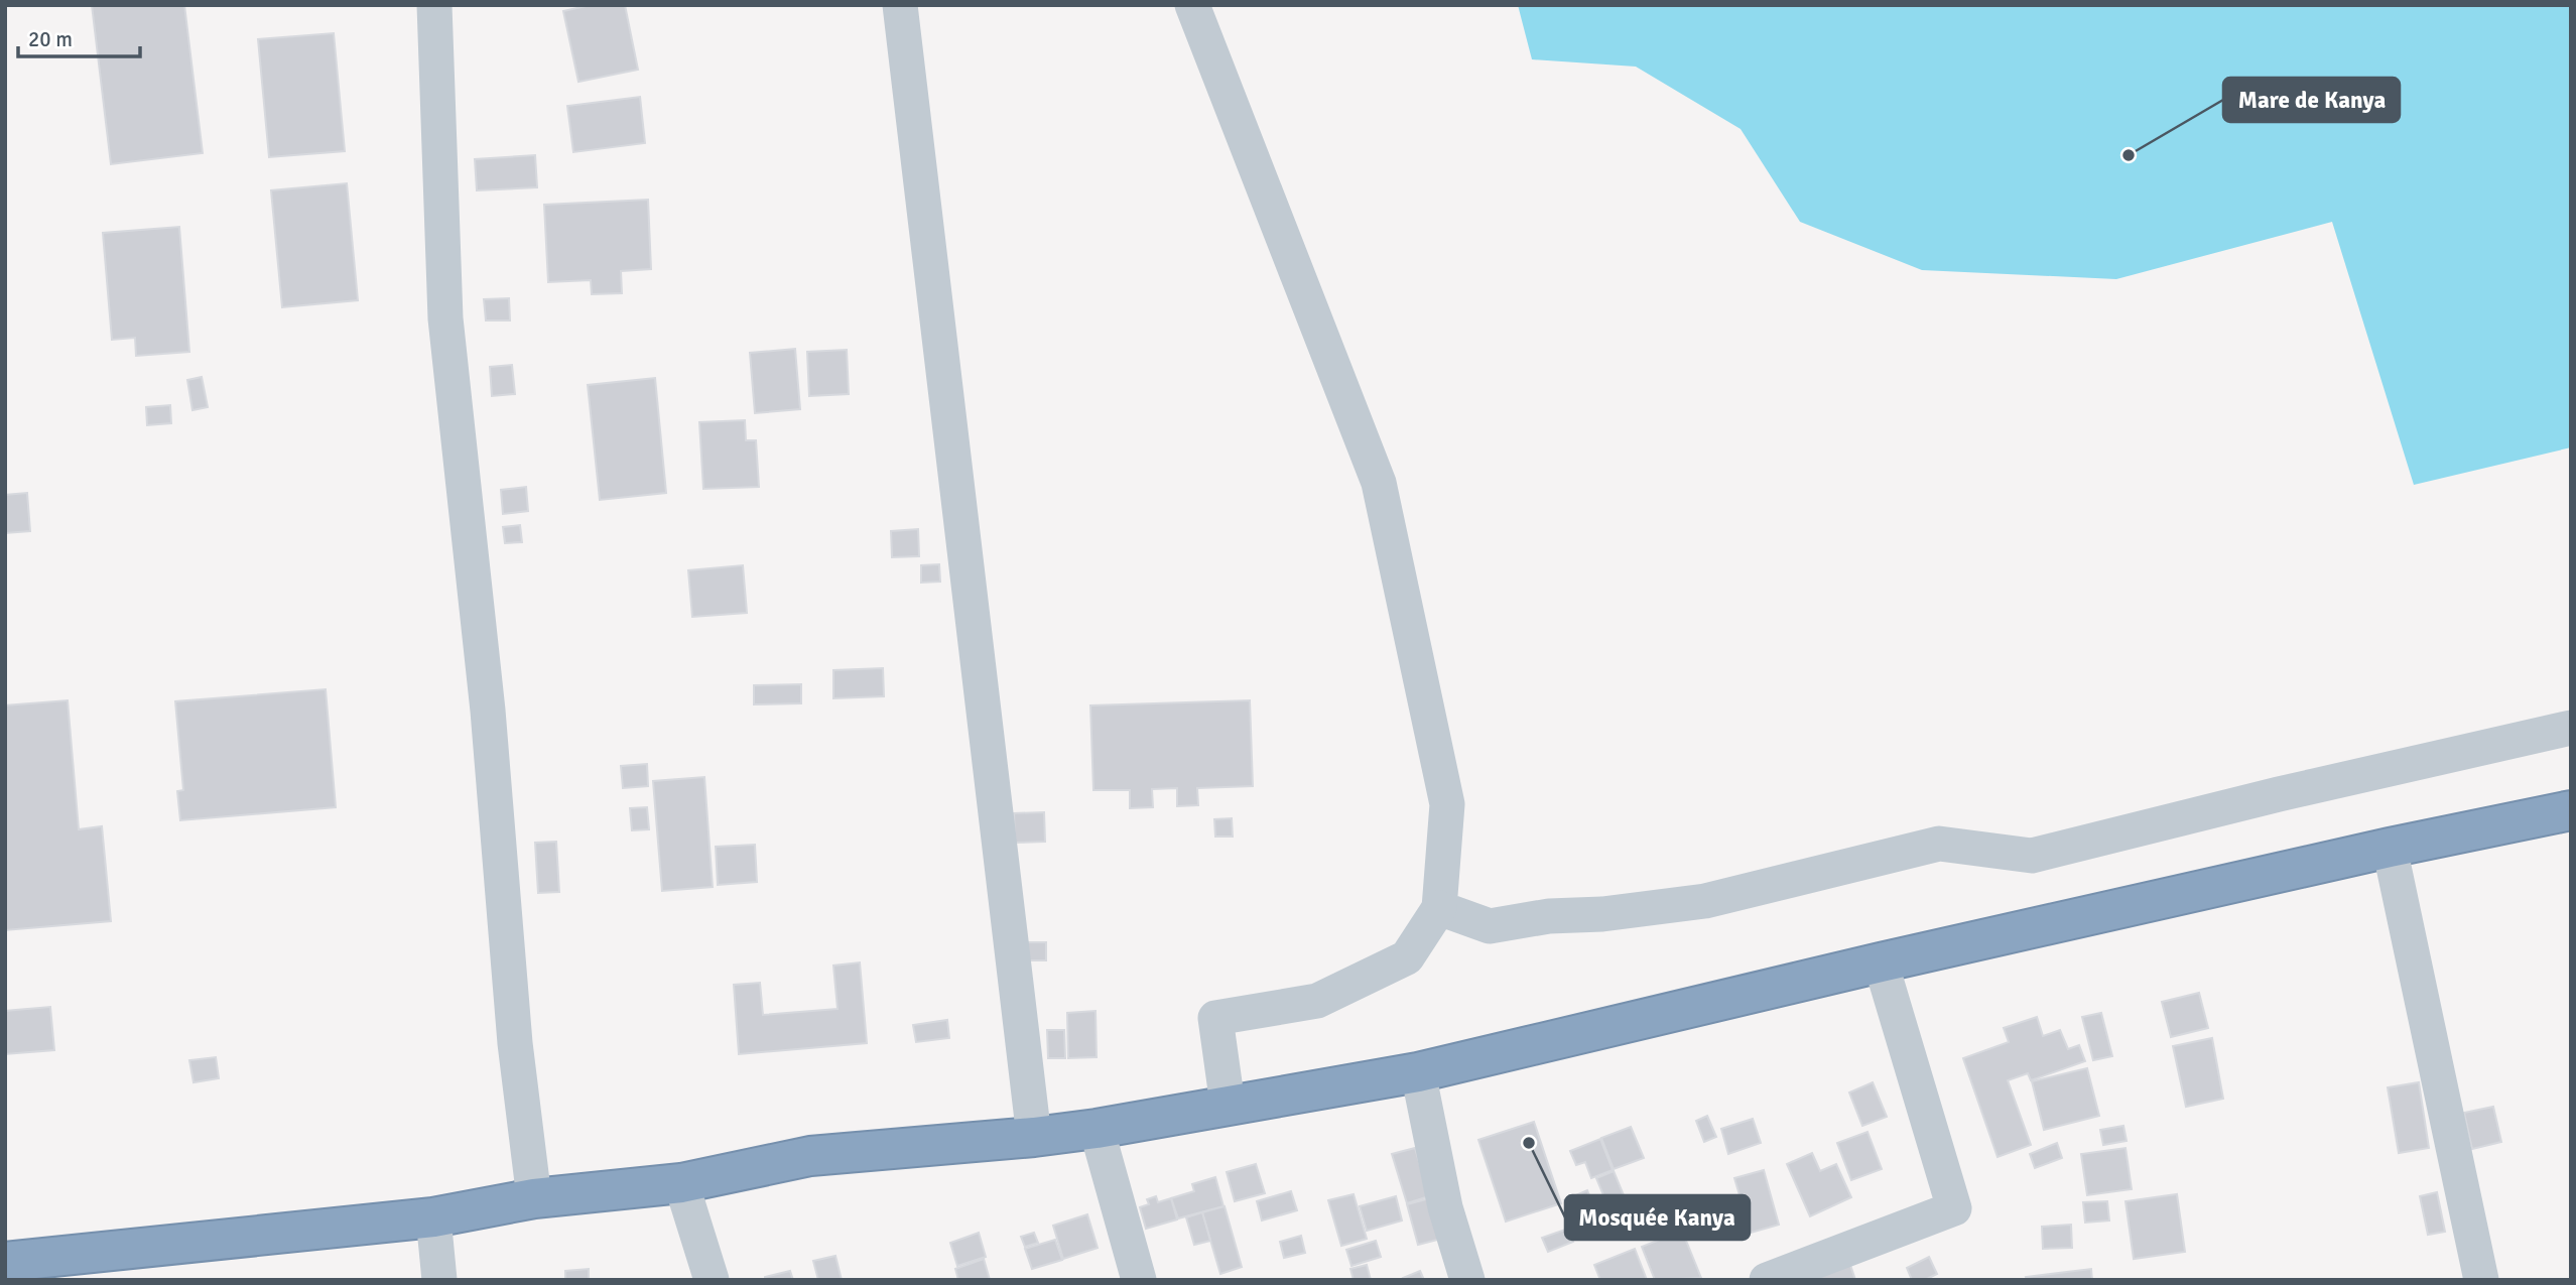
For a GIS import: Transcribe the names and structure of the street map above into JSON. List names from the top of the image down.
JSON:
{
  "places": ["Mare de Kanya", "Mosquée Kanya"],
  "scale_bar": "20 m"
}
